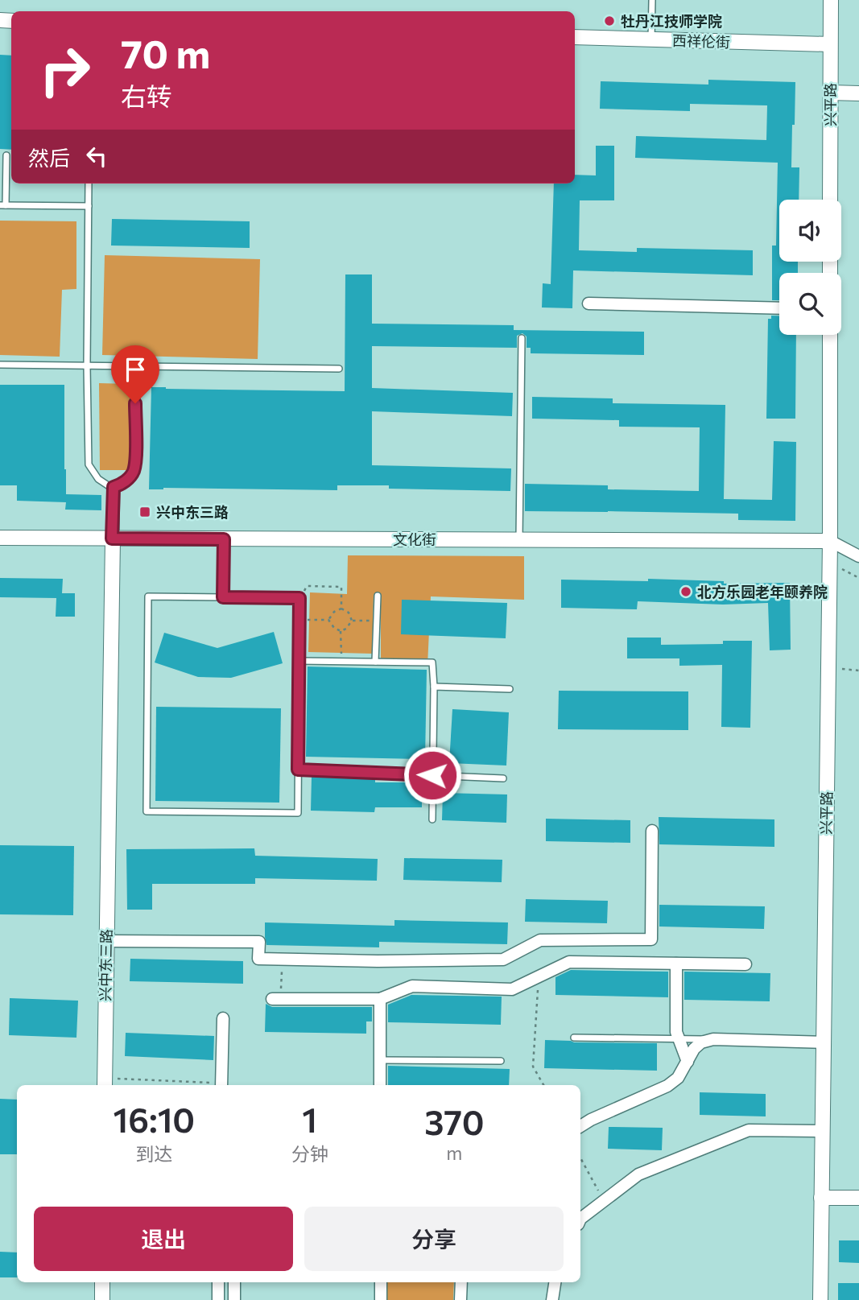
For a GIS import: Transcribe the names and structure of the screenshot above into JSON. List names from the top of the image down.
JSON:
{
  "streets": {
    "street": [
      "西祥伦街",
      "兴平路",
      "文化街",
      "兴中东三路"
    ]
  },
  "crossings": [
    ["西祥伦街", "兴平路"],
    ["兴平路", "文化街"],
    ["文化街", "兴中东三路"]
  ],
  "places": {
    "other": ["牡丹江技师学院", "北方乐园老年颐养院"],
    "transit": ["兴中东三路"]
  },
  "page": {
    "turn": ["70 m", "右转"],
    "then": "然后",
    "eta": [
      "16:10",
      "到达",
      "1",
      "分钟",
      "370",
      "m"
    ],
    "buttons": ["退出", "分享"]
  }
}
